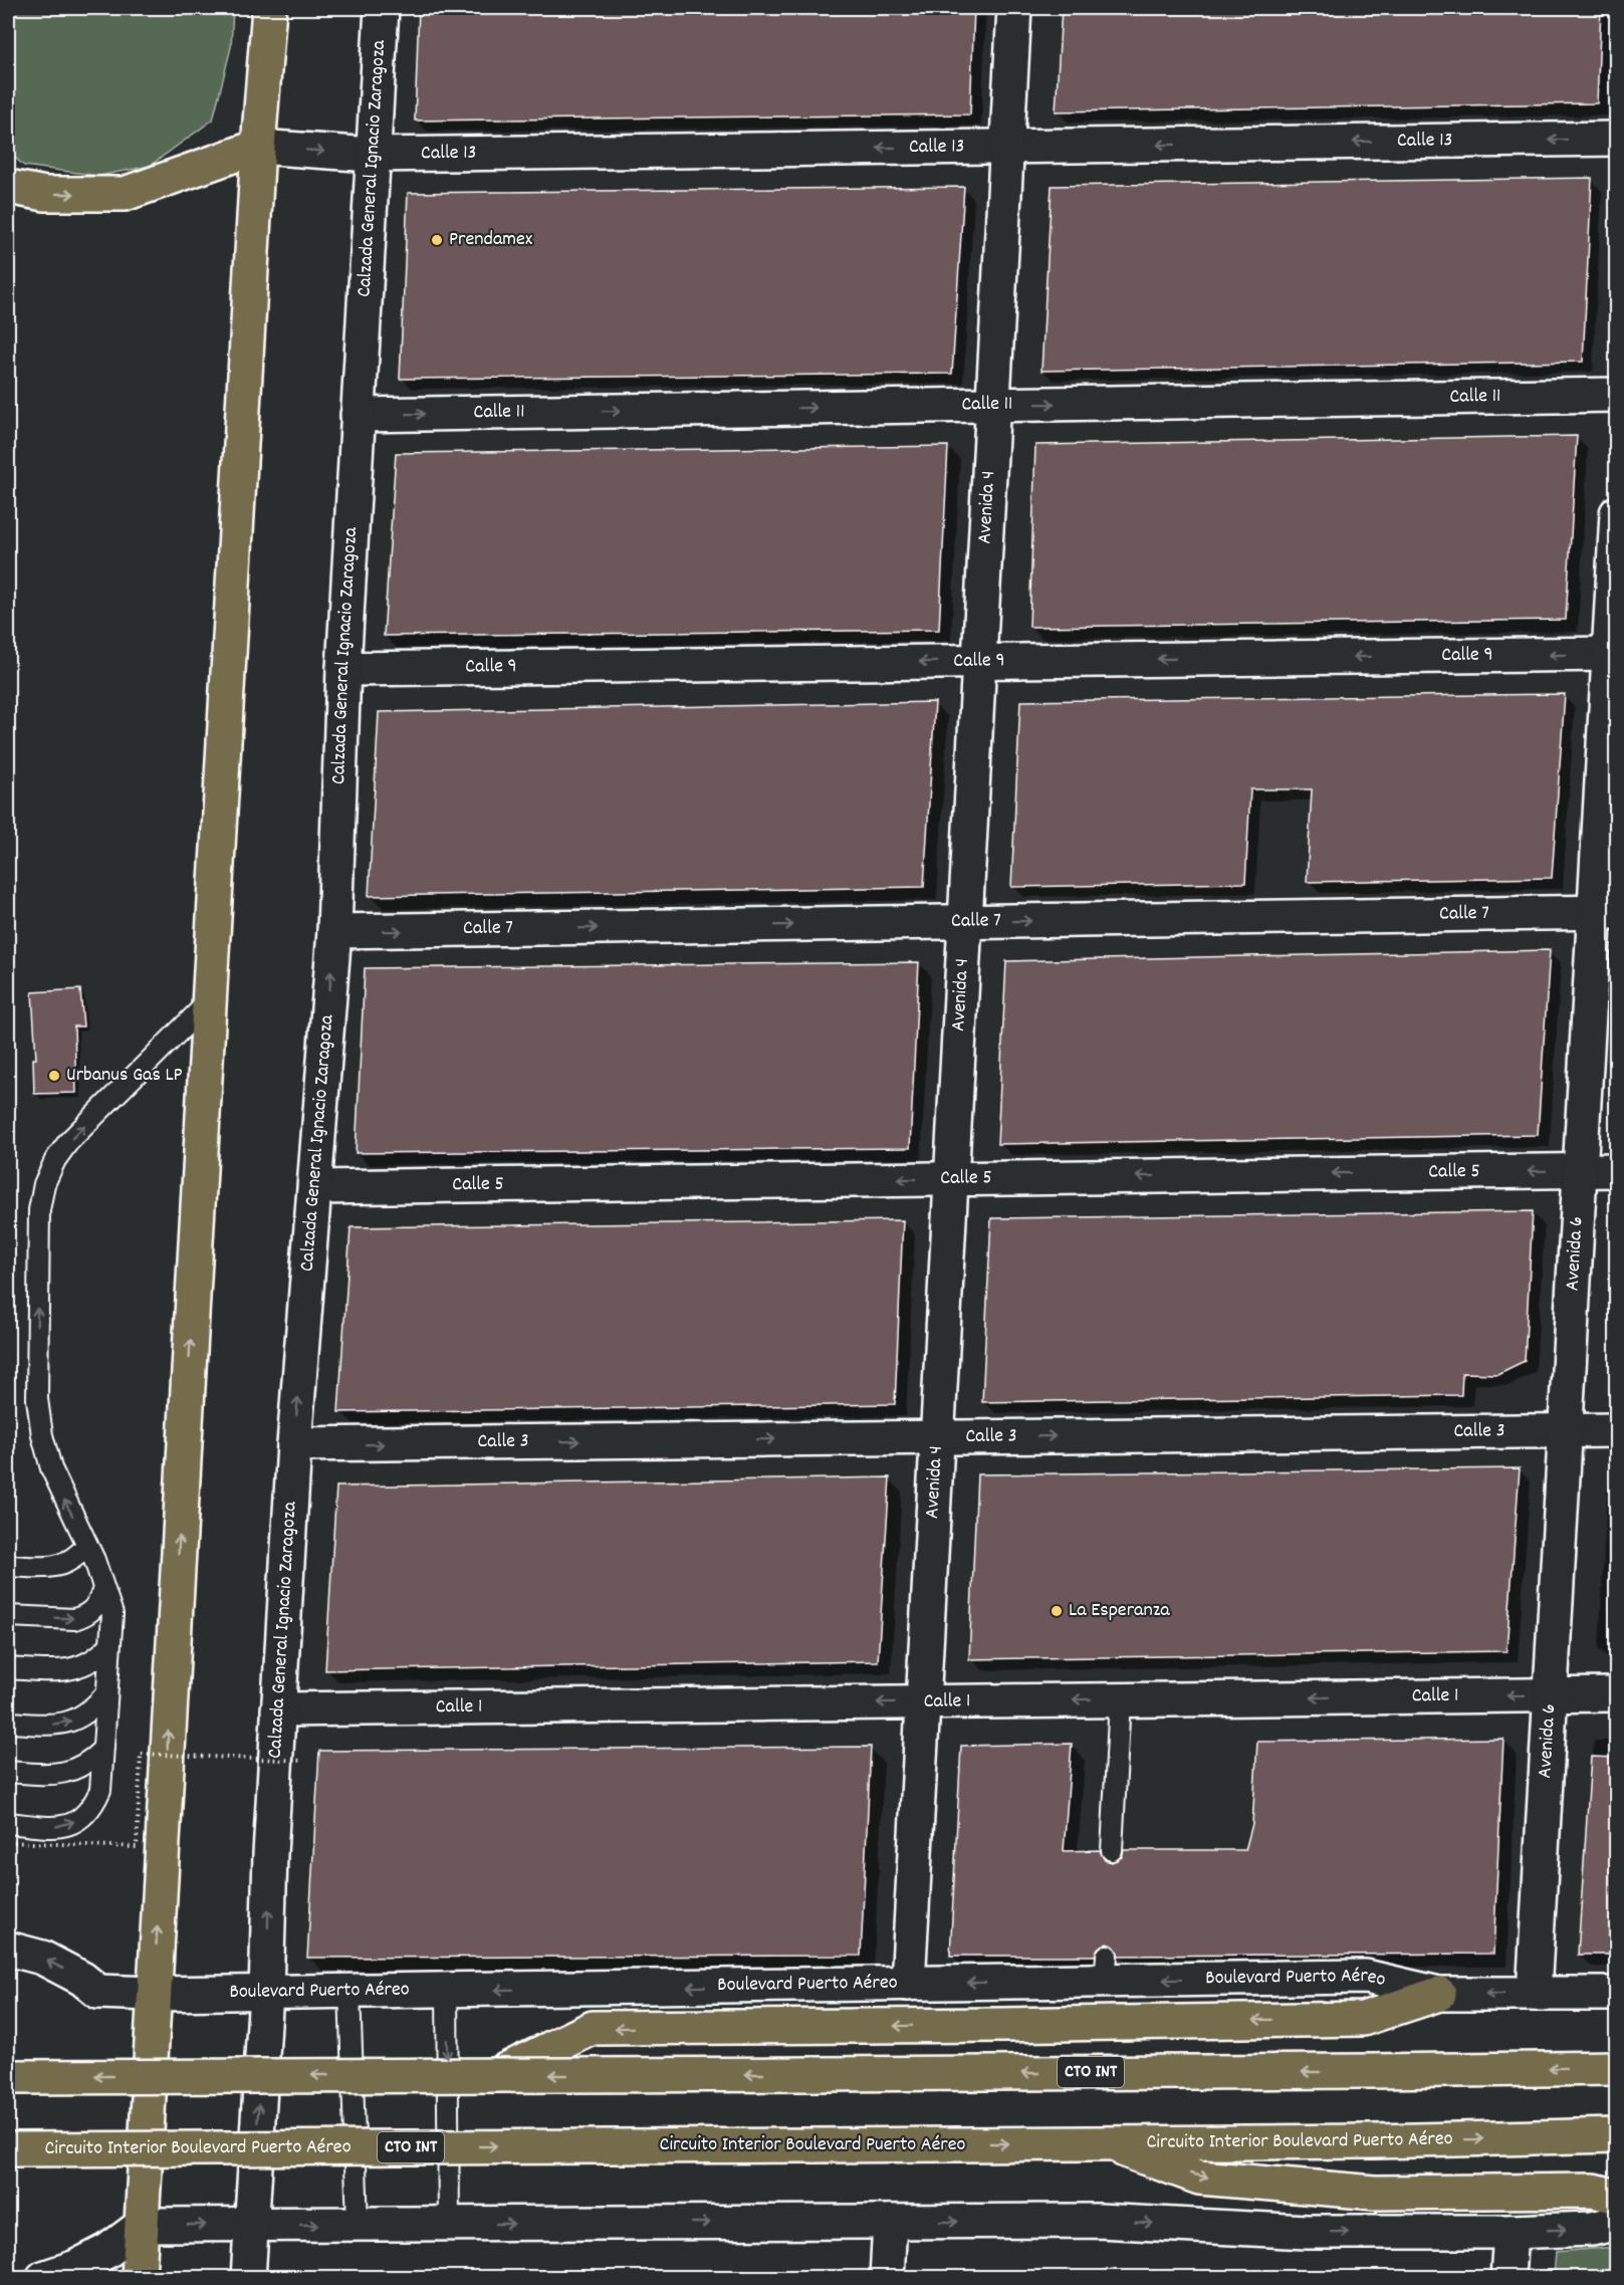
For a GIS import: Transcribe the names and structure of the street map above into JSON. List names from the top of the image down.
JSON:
{
  "streets": {
    "main road": ["CTO INT", "Circuito Interior Boulevard Puerto Aéreo"],
    "street": [
      "Calle 13",
      "Calzada General Ignacio Zaragoza",
      "Calle 11",
      "Avenida 4",
      "Calle 9",
      "Calle 7",
      "Calle 5",
      "Avenida 6",
      "Calle 3",
      "Calle 1",
      "Boulevard Puerto Aéreo"
    ]
  },
  "crossings": [
    ["Calle 13", "Calzada General Ignacio Zaragoza"],
    ["Calle 13", "Avenida 4"],
    ["Calzada General Ignacio Zaragoza", "Calle 11"],
    ["Calzada General Ignacio Zaragoza", "Calle 9"],
    ["Calzada General Ignacio Zaragoza", "Calle 7"],
    ["Calzada General Ignacio Zaragoza", "Calle 5"],
    ["Calzada General Ignacio Zaragoza", "Calle 3"],
    ["Calzada General Ignacio Zaragoza", "Calle 1"],
    ["Calzada General Ignacio Zaragoza", "Boulevard Puerto Aéreo"],
    ["Calle 11", "Avenida 4"],
    ["Avenida 4", "Calle 9"],
    ["Avenida 4", "Calle 7"],
    ["Avenida 4", "Calle 5"],
    ["Avenida 4", "Calle 3"],
    ["Avenida 4", "Calle 1"],
    ["Avenida 4", "Boulevard Puerto Aéreo"],
    ["Calle 9", "Avenida 6"],
    ["Calle 7", "Avenida 6"],
    ["Calle 5", "Avenida 6"],
    ["Avenida 6", "Calle 3"],
    ["Avenida 6", "Calle 1"],
    ["Avenida 6", "Boulevard Puerto Aéreo"]
  ],
  "one_way": [
    "Calle 13",
    "Calzada General Ignacio Zaragoza",
    "Calle 11",
    "Calle 9",
    "Calle 7",
    "Calle 5",
    "Calle 3",
    "Calle 1"
  ],
  "places": ["Prendamex", "Urbanus Gas LP", "La Esperanza"]
}
